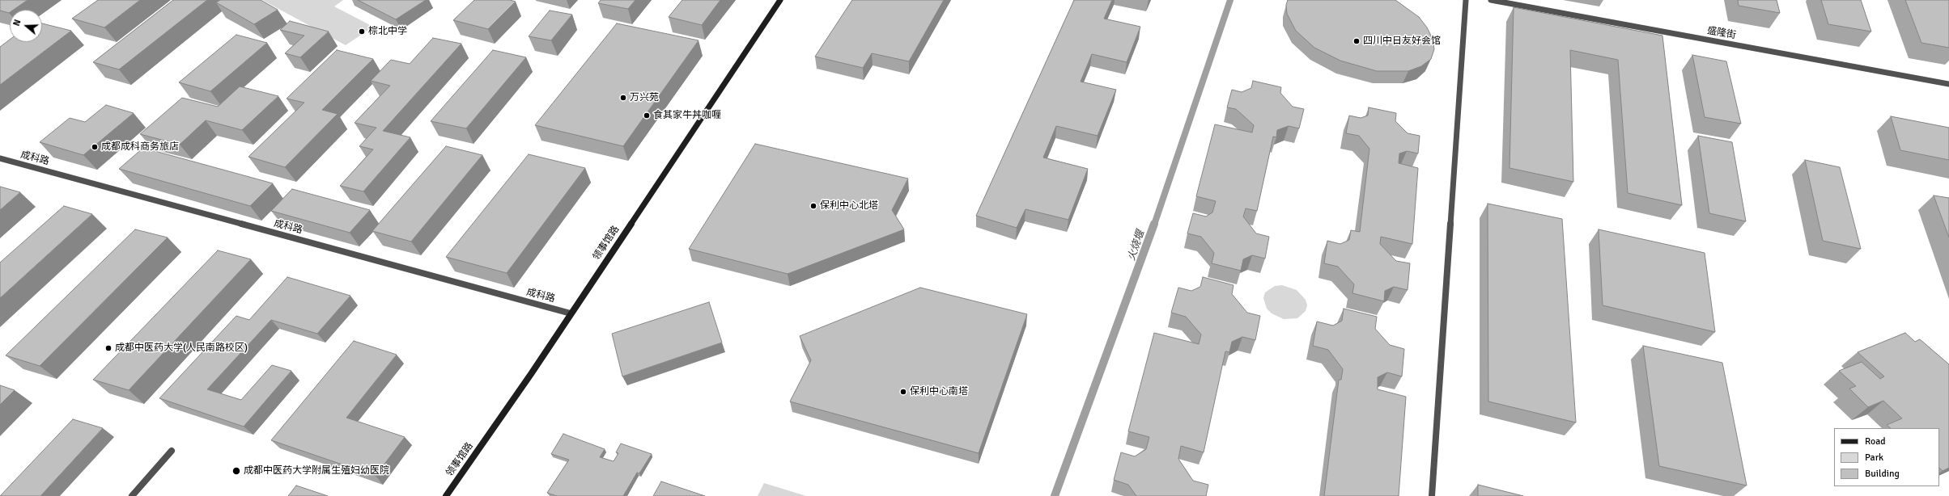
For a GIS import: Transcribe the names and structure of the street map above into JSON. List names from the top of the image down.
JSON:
{
  "streets": {
    "main road": ["领事馆路"],
    "street": ["盛隆街", "成科路"]
  },
  "crossings": [
    ["成科路", "领事馆路"]
  ],
  "water": ["火烧堰"],
  "places": [
    "棕北中学",
    "四川中日友好会馆",
    "万兴苑",
    "食其家牛丼咖喱",
    "成都成科商务旅店",
    "保利中心北塔",
    "成都中医药大学(人民南路校区)",
    "保利中心南塔",
    "成都中医药大学附属生殖妇幼医院"
  ],
  "legend": ["Road", "Park", "Building"],
  "north": "left"
}
